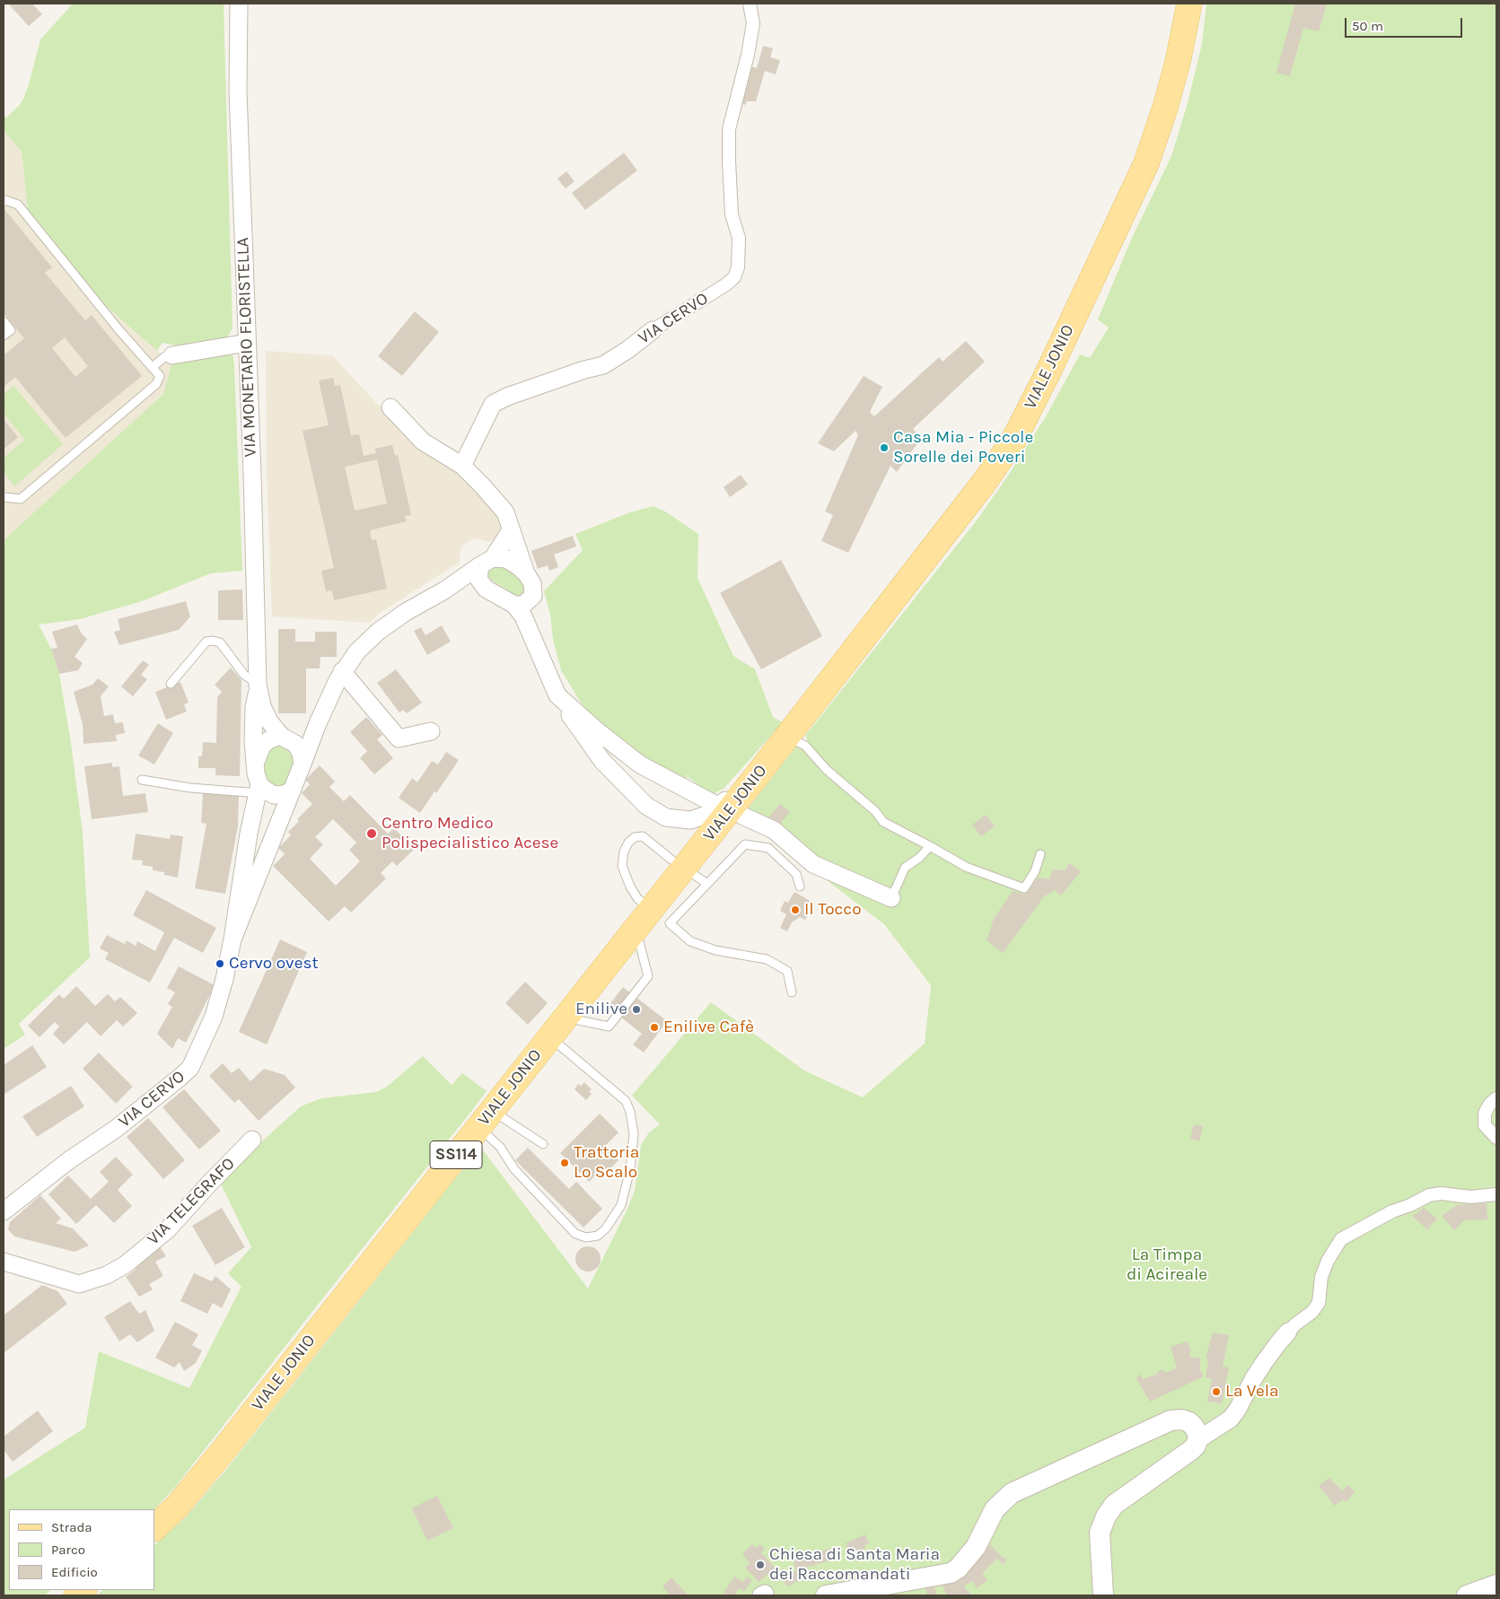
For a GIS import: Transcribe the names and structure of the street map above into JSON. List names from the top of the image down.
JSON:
{
  "streets": {
    "main road": ["VIALE JONIO", "SS114"],
    "street": ["VIA CERVO", "VIA MONETARIO FLORISTELLA", "VIA TELEGRAFO"]
  },
  "parks": ["La Timpa di Acireale"],
  "places": [
    "Casa Mia - Piccole Sorelle dei Poveri",
    "Centro Medico Polispecialistico Acese",
    "Il Tocco",
    "Cervo ovest",
    "Enilive",
    "Enilive Cafè",
    "Trattoria Lo Scalo",
    "La Vela",
    "Chiesa di Santa Maria dei Raccomandati"
  ],
  "legend": ["Strada", "Parco", "Edificio"],
  "scale_bar": "50 m"
}
